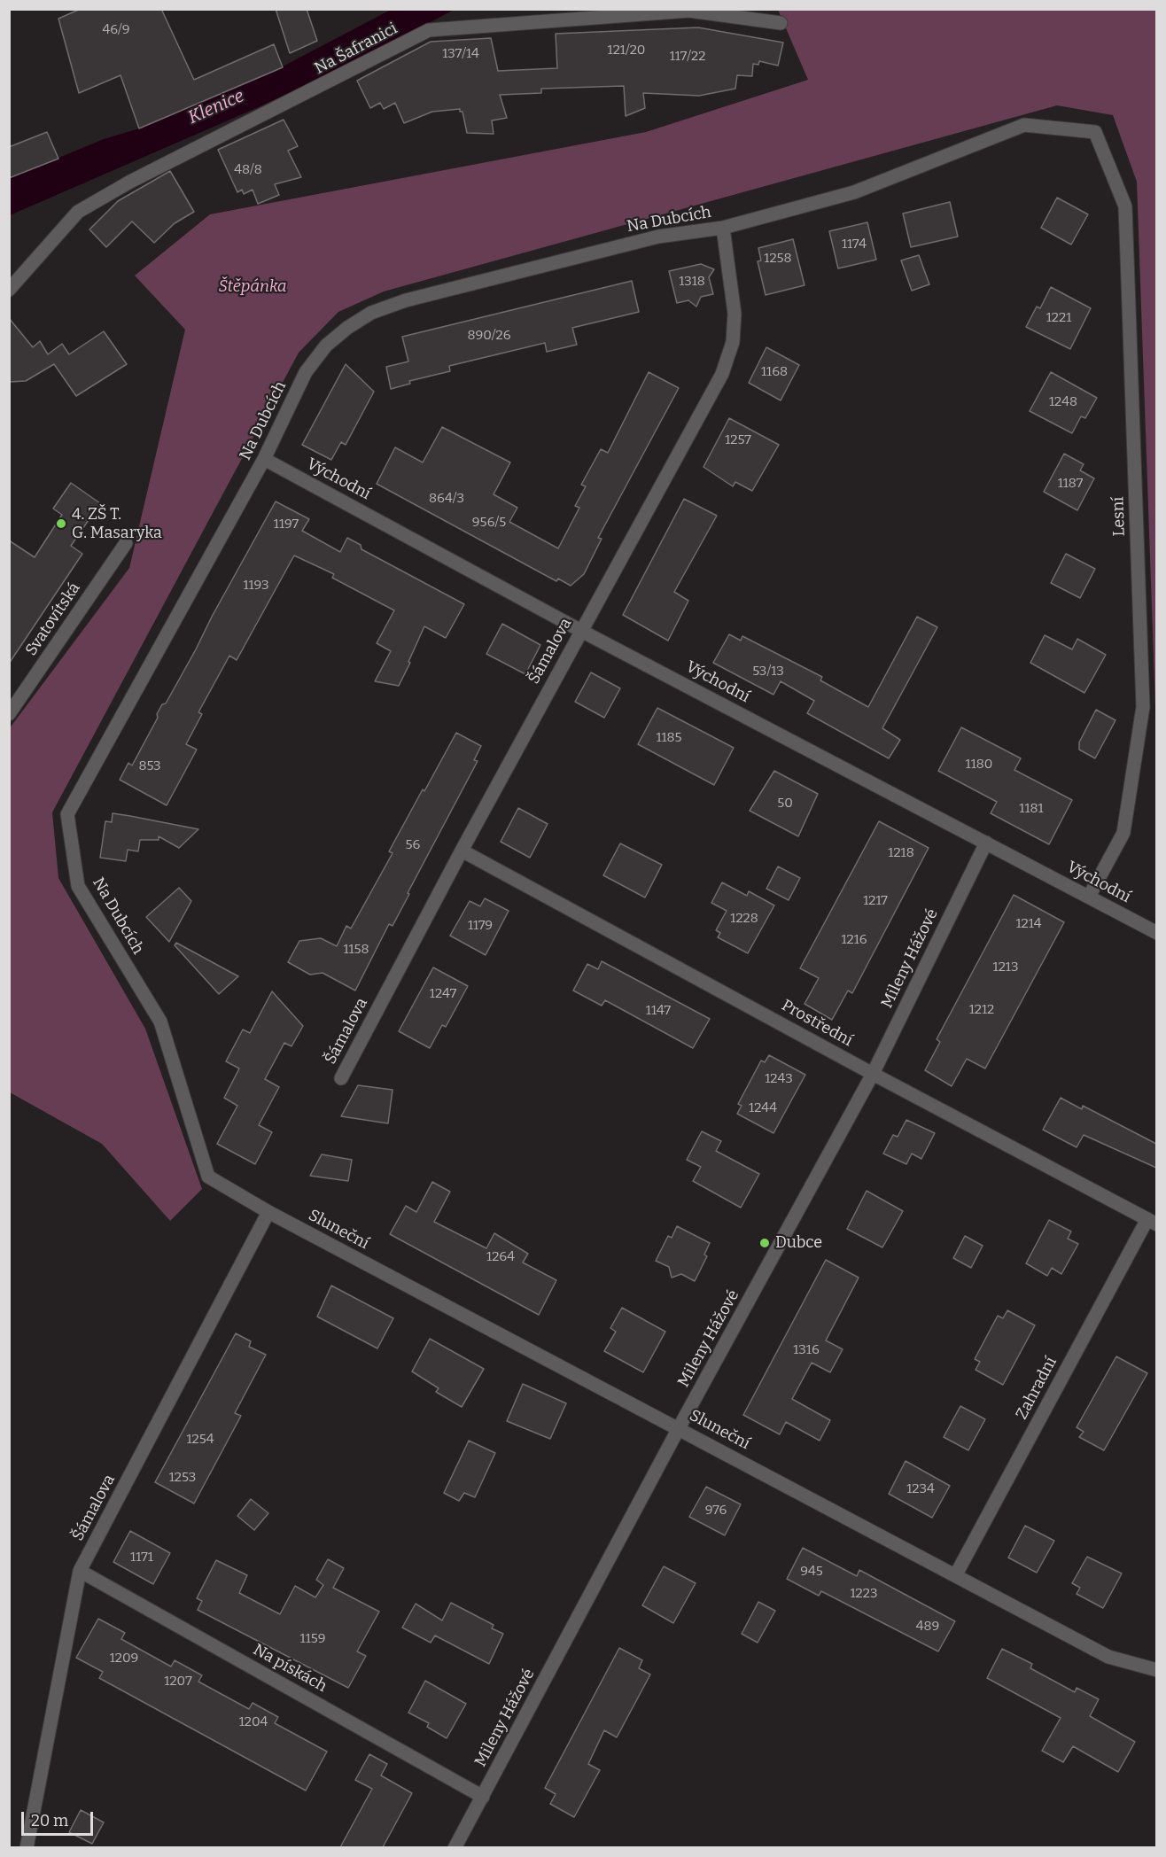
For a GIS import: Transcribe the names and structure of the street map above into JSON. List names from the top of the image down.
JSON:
{
  "streets": {
    "street": [
      "Na Šafranici",
      "Na Dubcích",
      "Východní",
      "Lesní",
      "Svatovítská",
      "Šámalova",
      "Mileny Hážové",
      "Prostřední",
      "Sluneční",
      "Zahradní",
      "Na pískách"
    ]
  },
  "crossings": [
    ["Na Dubcích", "Východní"],
    ["Na Dubcích", "Lesní"],
    ["Na Dubcích", "Šámalova"],
    ["Na Dubcích", "Sluneční"],
    ["Východní", "Lesní"],
    ["Východní", "Šámalova"],
    ["Východní", "Mileny Hážové"],
    ["Šámalova", "Prostřední"],
    ["Šámalova", "Sluneční"],
    ["Šámalova", "Na pískách"],
    ["Mileny Hážové", "Prostřední"],
    ["Mileny Hážové", "Sluneční"],
    ["Mileny Hážové", "Na pískách"],
    ["Prostřední", "Zahradní"],
    ["Sluneční", "Zahradní"]
  ],
  "water": ["Klenice"],
  "parks": ["Štěpánka"],
  "places": ["4. ZŠ T. G. Masaryka", "Dubce"],
  "house_numbers": [
    "46/9",
    "121/20",
    "137/14",
    "117/22",
    "48/8",
    "1174",
    "1258",
    "1318",
    "1221",
    "890/26",
    "1168",
    "1248",
    "1257",
    "1187",
    "864/3",
    "956/5",
    "1197",
    "1193",
    "53/13",
    "1185",
    "1180",
    "853",
    "50",
    "1181",
    "56",
    "1218",
    "1217",
    "1228",
    "1214",
    "1179",
    "1216",
    "1158",
    "1213",
    "1247",
    "1212",
    "1147",
    "1243",
    "1244",
    "1264",
    "1316",
    "1254",
    "1253",
    "1234",
    "976",
    "1171",
    "945",
    "1223",
    "489",
    "1159",
    "1209",
    "1207",
    "1204"
  ],
  "scale_bar": "20 m"
}
